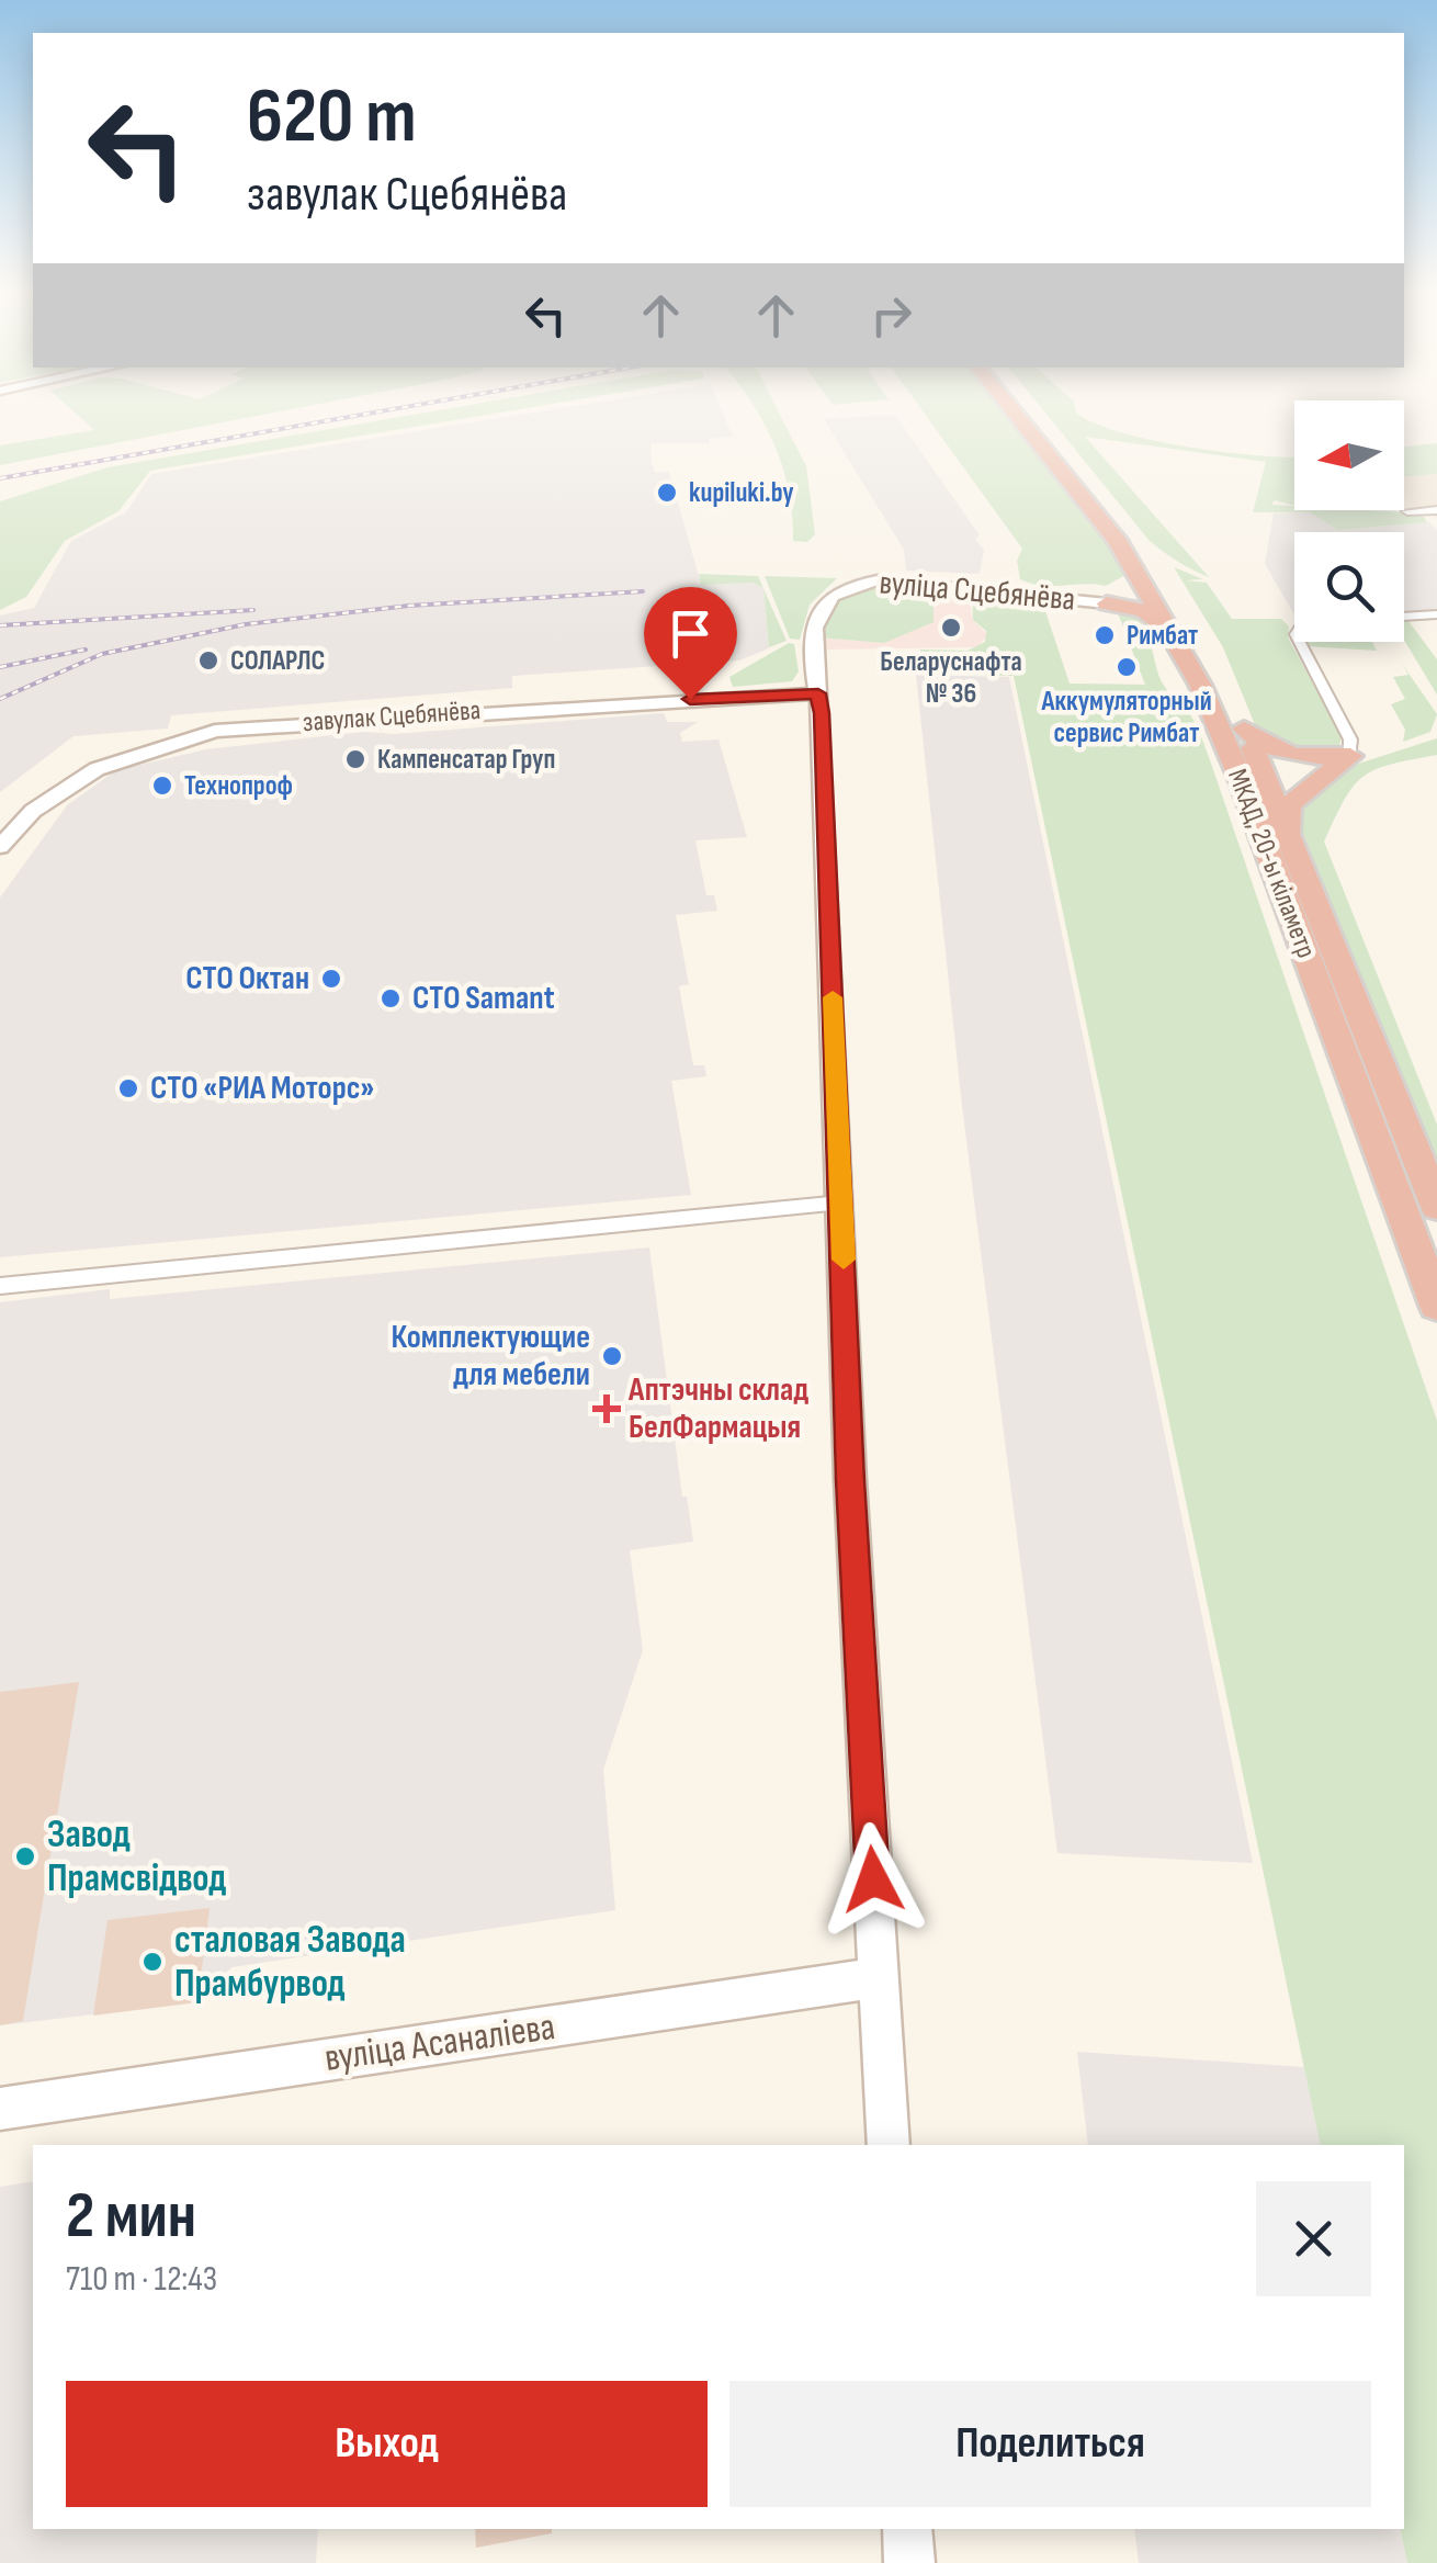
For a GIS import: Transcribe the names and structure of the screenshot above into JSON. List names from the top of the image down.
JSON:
{
  "streets": {
    "highway": ["МКАД, 20-ы кіламетр"],
    "street": ["вуліца Сцебянёва", "завулак Сцебянёва", "вуліца Асаналіева"]
  },
  "crossings": [
    ["вуліца Сцебянёва", "завулак Сцебянёва"],
    ["вуліца Сцебянёва", "вуліца Асаналіева"]
  ],
  "places": {
    "other": [
      "kupiluki.by",
      "Беларуснафта № 36",
      "Римбат",
      "СОЛАРЛС",
      "Аккумуляторный сервис Римбат",
      "Кампенсатар Груп",
      "Технопроф",
      "СТО Октан",
      "СТО Samant",
      "СТО «РИА Моторс»",
      "Комплектующие для мебели",
      "Завод Прамсвідвод",
      "сталовая Завода Прамбурвод"
    ],
    "health": ["Аптэчны склад БелФармацыя"]
  },
  "north": "left",
  "page": {
    "turn": ["620 m", "завулак Сцебянёва"],
    "heading": ["2 мин", "710 m · 12:43"],
    "buttons": ["Выход", "Поделиться"]
  }
}
